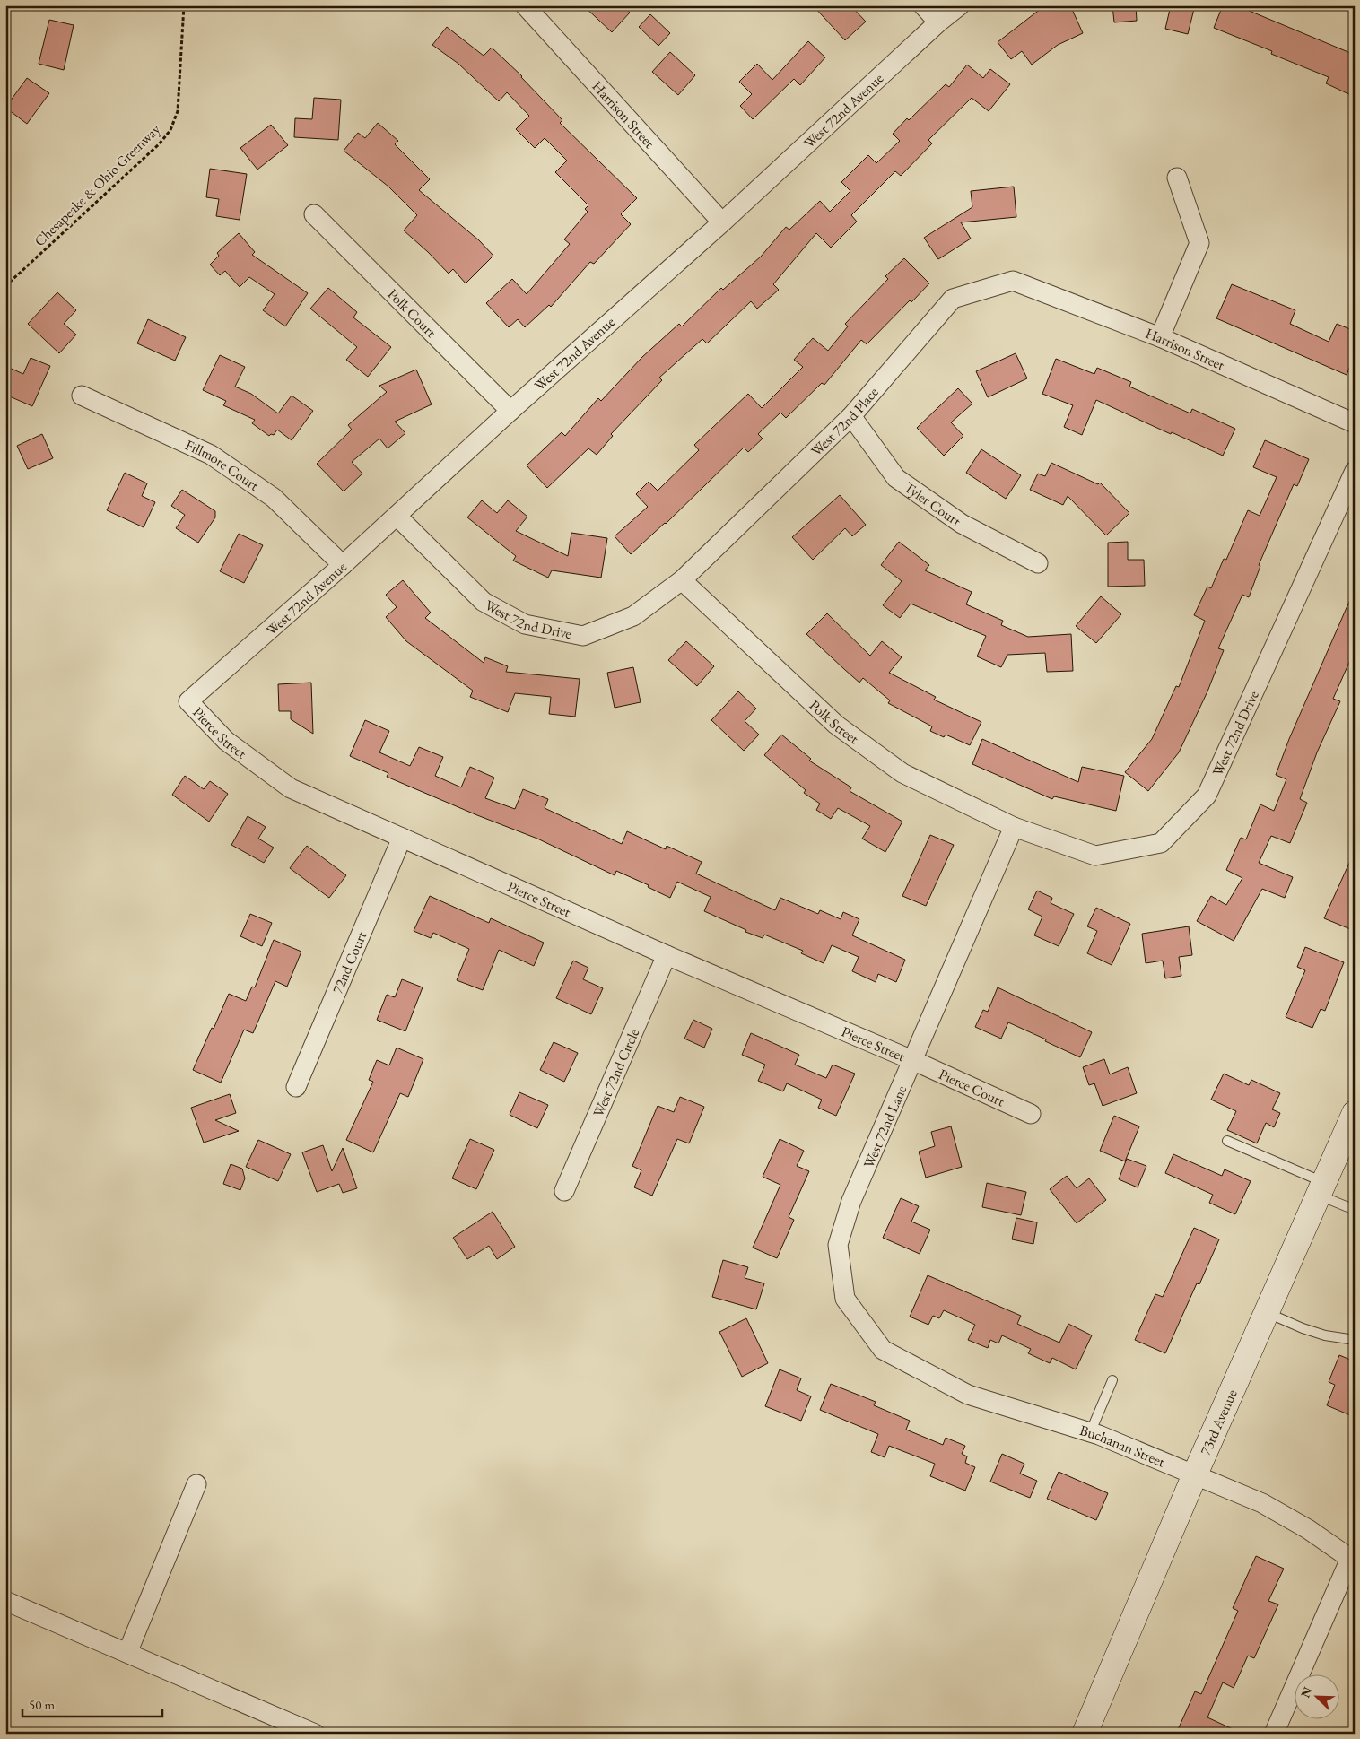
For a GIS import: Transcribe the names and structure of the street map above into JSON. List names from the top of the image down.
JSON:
{
  "streets": {
    "street": [
      "West 72nd Avenue",
      "Harrison Street",
      "Polk Court",
      "West 72nd Place",
      "Fillmore Court",
      "Tyler Court",
      "West 72nd Drive",
      "Polk Street",
      "Pierce Street",
      "72nd Court",
      "West 72nd Circle",
      "Pierce Court",
      "West 72nd Lane",
      "73rd Avenue",
      "Buchanan Street"
    ],
    "path": ["Chesapeake & Ohio Greenway"]
  },
  "crossings": [
    ["West 72nd Avenue", "Harrison Street"],
    ["West 72nd Avenue", "Polk Court"],
    ["West 72nd Avenue", "Fillmore Court"],
    ["West 72nd Avenue", "West 72nd Drive"],
    ["West 72nd Avenue", "Pierce Street"],
    ["Harrison Street", "West 72nd Place"],
    ["West 72nd Place", "Tyler Court"],
    ["West 72nd Place", "West 72nd Drive"],
    ["West 72nd Place", "Polk Street"],
    ["West 72nd Drive", "Polk Street"],
    ["West 72nd Drive", "West 72nd Lane"],
    ["Polk Street", "West 72nd Lane"],
    ["Pierce Street", "72nd Court"],
    ["Pierce Street", "West 72nd Circle"],
    ["Pierce Street", "Pierce Court"],
    ["Pierce Street", "West 72nd Lane"],
    ["Pierce Court", "West 72nd Lane"],
    ["West 72nd Lane", "Buchanan Street"],
    ["73rd Avenue", "Buchanan Street"]
  ],
  "scale_bar": "50 m",
  "north": "top left"
}
